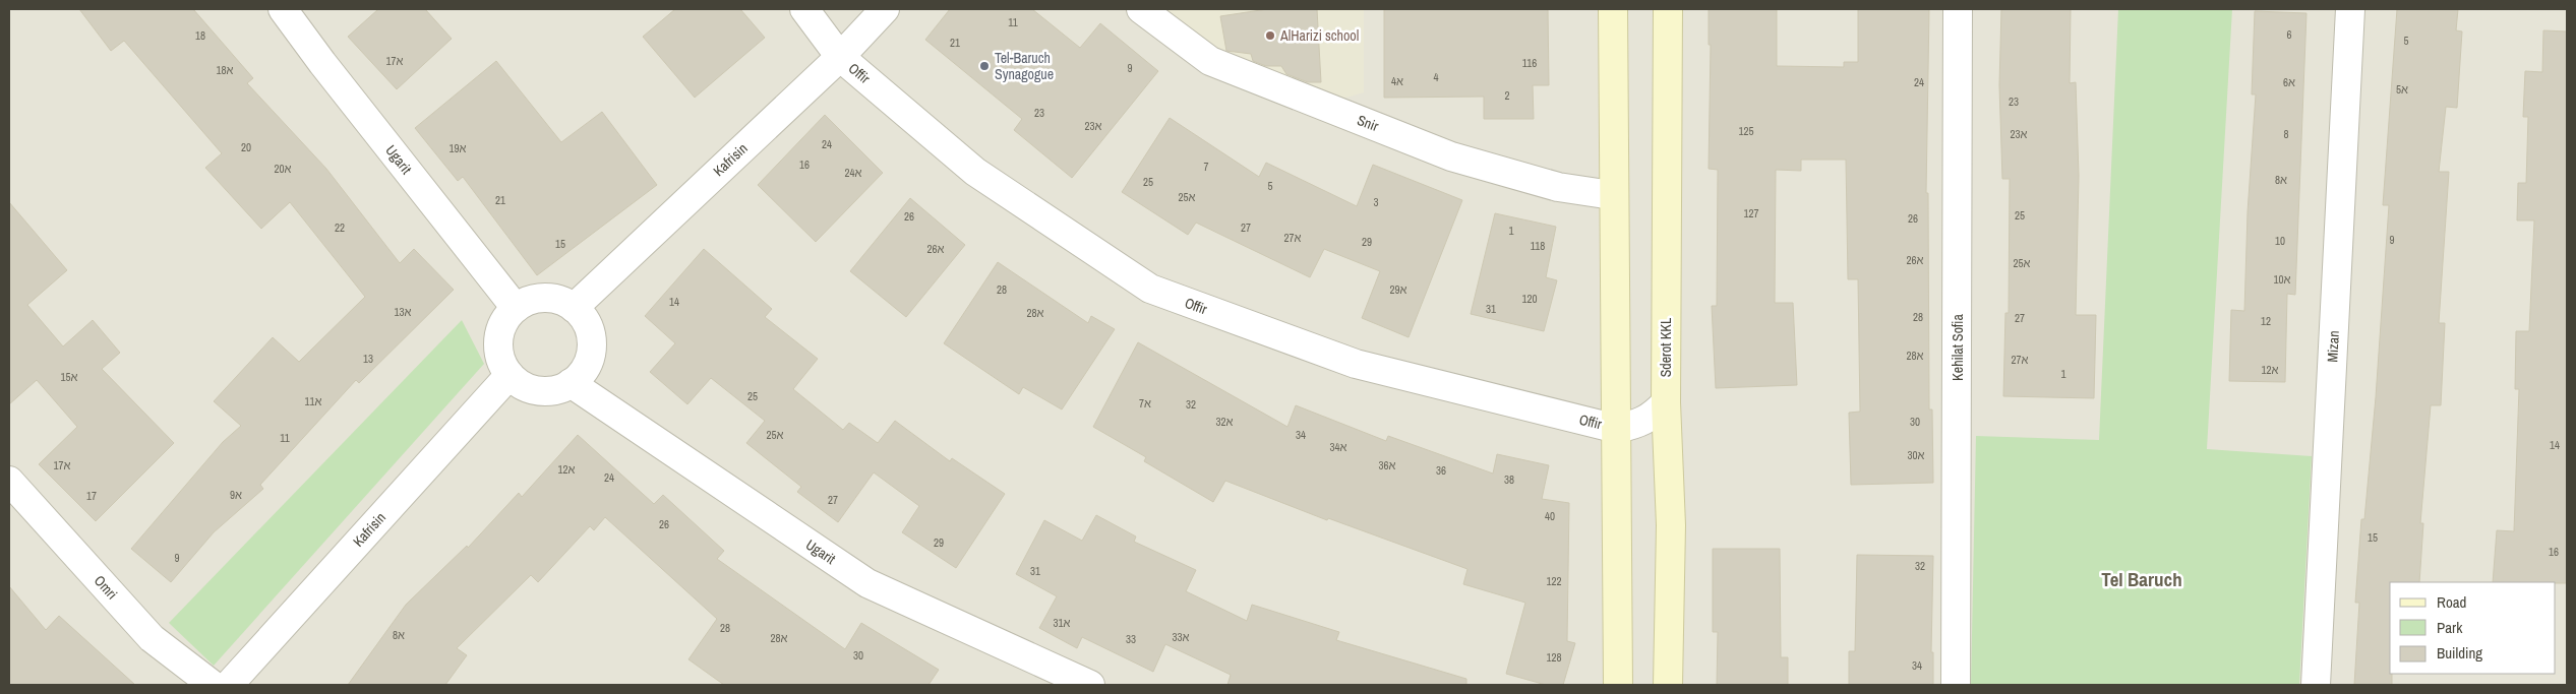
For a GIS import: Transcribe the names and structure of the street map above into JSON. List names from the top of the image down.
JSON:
{
  "streets": {
    "main road": ["Sderot KKL"],
    "street": [
      "Offir",
      "Snir",
      "Ugarit",
      "Kafrisin",
      "Mizan",
      "Kehilat Sofia",
      "Omri"
    ]
  },
  "crossings": [
    ["Offir", "Kafrisin"],
    ["Offir", "Sderot KKL"],
    ["Ugarit", "Kafrisin"]
  ],
  "districts": ["Tel Baruch"],
  "places": ["AlHarizi school", "Tel-Baruch Synagogue"],
  "house_numbers": [
    "11",
    "6",
    "18",
    "5",
    "21",
    "17א",
    "116",
    "9",
    "18א",
    "4",
    "4א",
    "24",
    "6א",
    "5א",
    "2",
    "23",
    "23",
    "23א",
    "125",
    "23א",
    "8",
    "24",
    "20",
    "19א",
    "16",
    "7",
    "20א",
    "24א",
    "8א",
    "25",
    "5",
    "25א",
    "21",
    "3",
    "127",
    "25",
    "26",
    "26",
    "22",
    "27",
    "1",
    "27א",
    "9",
    "10",
    "29",
    "15",
    "118",
    "26א",
    "26א",
    "25א",
    "10א",
    "28",
    "29א",
    "120",
    "14",
    "31",
    "13א",
    "28א",
    "28",
    "27",
    "12",
    "28א",
    "13",
    "27א",
    "12א",
    "1",
    "15א",
    "25",
    "11א",
    "7א",
    "32",
    "32א",
    "30",
    "25א",
    "34",
    "11",
    "14",
    "34א",
    "30א",
    "17א",
    "36א",
    "12א",
    "36",
    "24",
    "38",
    "9א",
    "17",
    "27",
    "40",
    "26",
    "15",
    "29",
    "16",
    "9",
    "32",
    "31",
    "122",
    "31א",
    "28",
    "8א",
    "33א",
    "28א",
    "33",
    "30",
    "128",
    "34"
  ],
  "legend": ["Road", "Park", "Building"]
}
